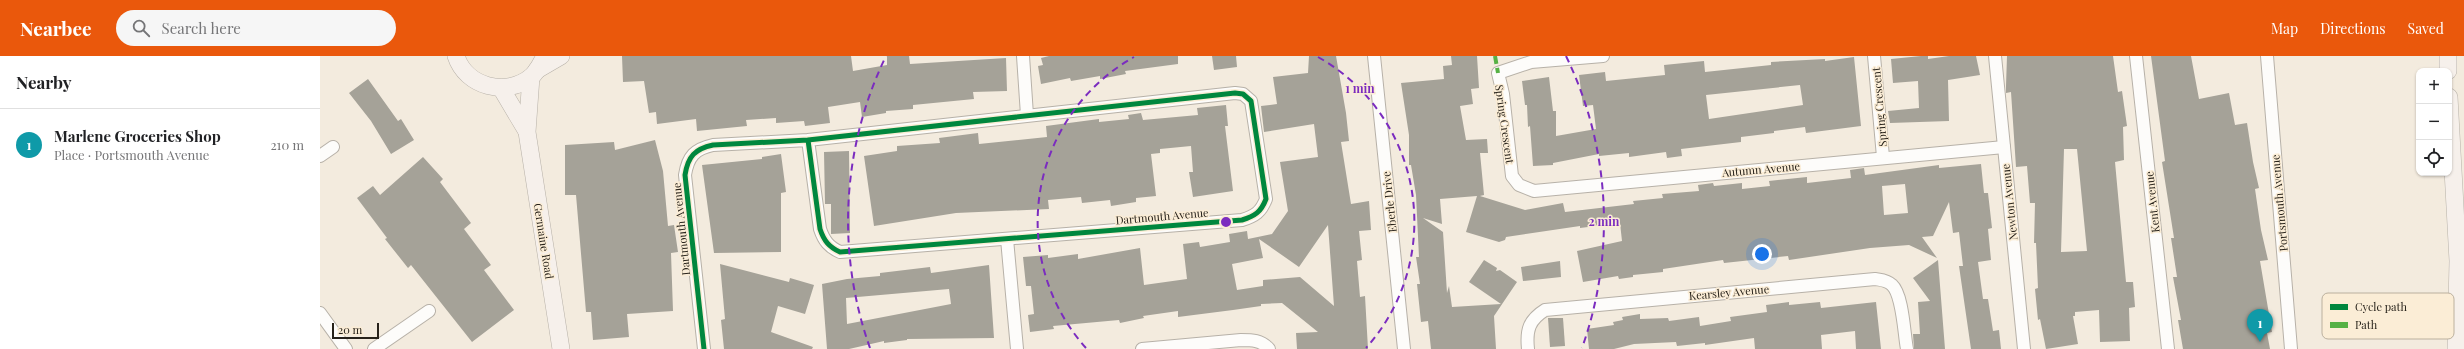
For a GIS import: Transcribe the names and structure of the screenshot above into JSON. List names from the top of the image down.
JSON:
{
  "streets": {
    "main road": ["Germaine Road"],
    "street": [
      "Spring Crescent",
      "Autumn Avenue",
      "Eberle Drive",
      "Newton Avenue",
      "Kent Avenue",
      "Portsmouth Avenue",
      "Dartmouth Avenue",
      "Kearsley Avenue"
    ]
  },
  "crossings": [
    ["Spring Crescent", "Autumn Avenue"],
    ["Autumn Avenue", "Newton Avenue"]
  ],
  "legend": ["Cycle path", "Path"],
  "scale_bar": "20 m",
  "page": {
    "header": "Nearbee",
    "search": "Search here",
    "nav": ["Map", "Directions", "Saved"],
    "heading": "Nearby",
    "map_buttons": ["+", "−"],
    "list": [
      {
        "mark": "1",
        "name": "Marlene Groceries Shop",
        "note": "Place · Portsmouth Avenue",
        "value": "210 m"
      }
    ],
    "pins": "1",
    "scale": "20 m"
  },
  "rings": ["1 min", "2 min"]
}
